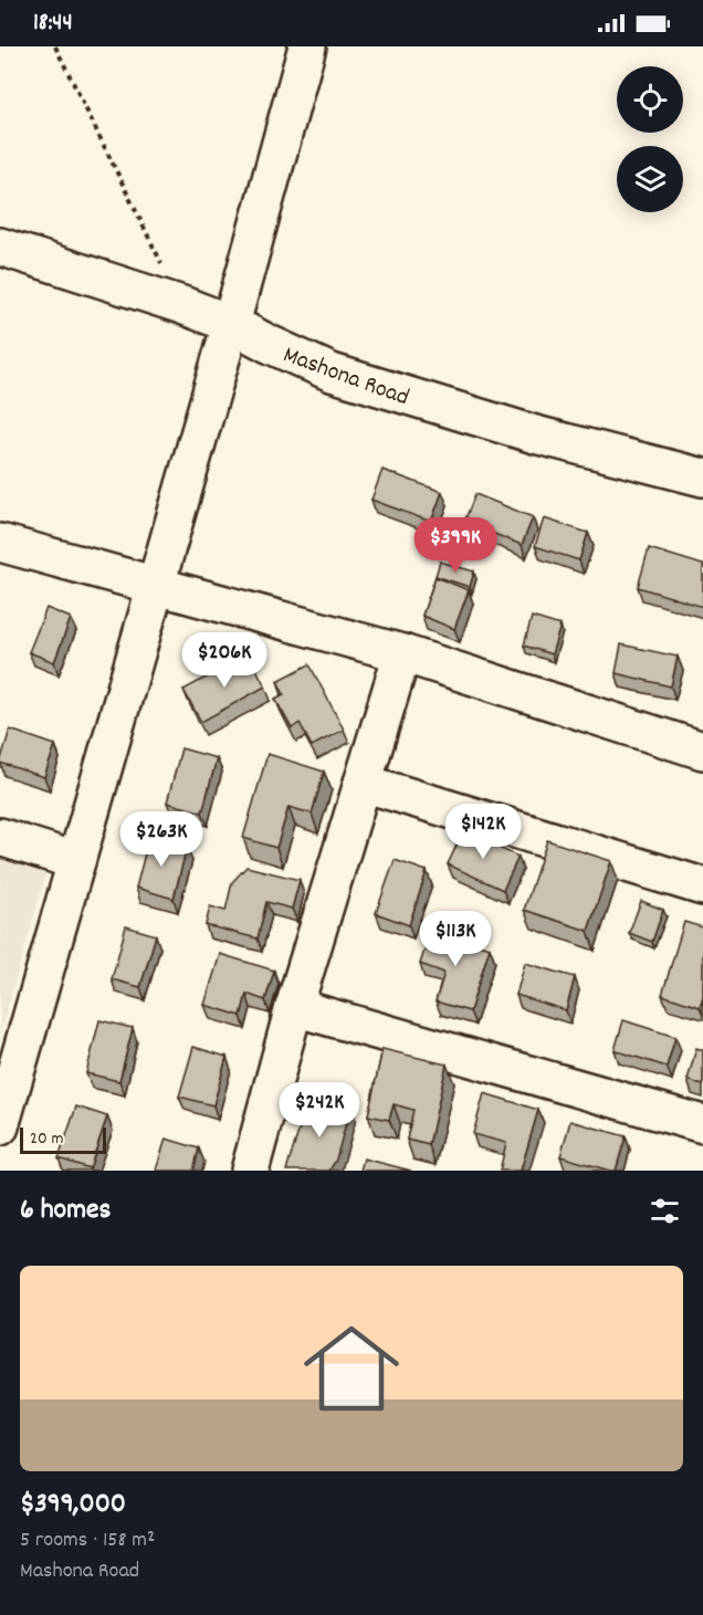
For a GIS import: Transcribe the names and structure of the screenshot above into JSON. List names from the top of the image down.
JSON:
{
  "streets": {
    "street": ["Mashona Road"]
  },
  "scale_bar": "20 m",
  "page": {
    "status": "18:44",
    "price": [
      "$399K",
      "$206K",
      "$142K",
      "$263K",
      "$113K",
      "$242K"
    ],
    "scale": "20 m",
    "heading": "6 homes",
    "list": [
      {
        "name": "$399,000",
        "note": "5 rooms · 158 m² · Mashona Road"
      }
    ]
  }
}
